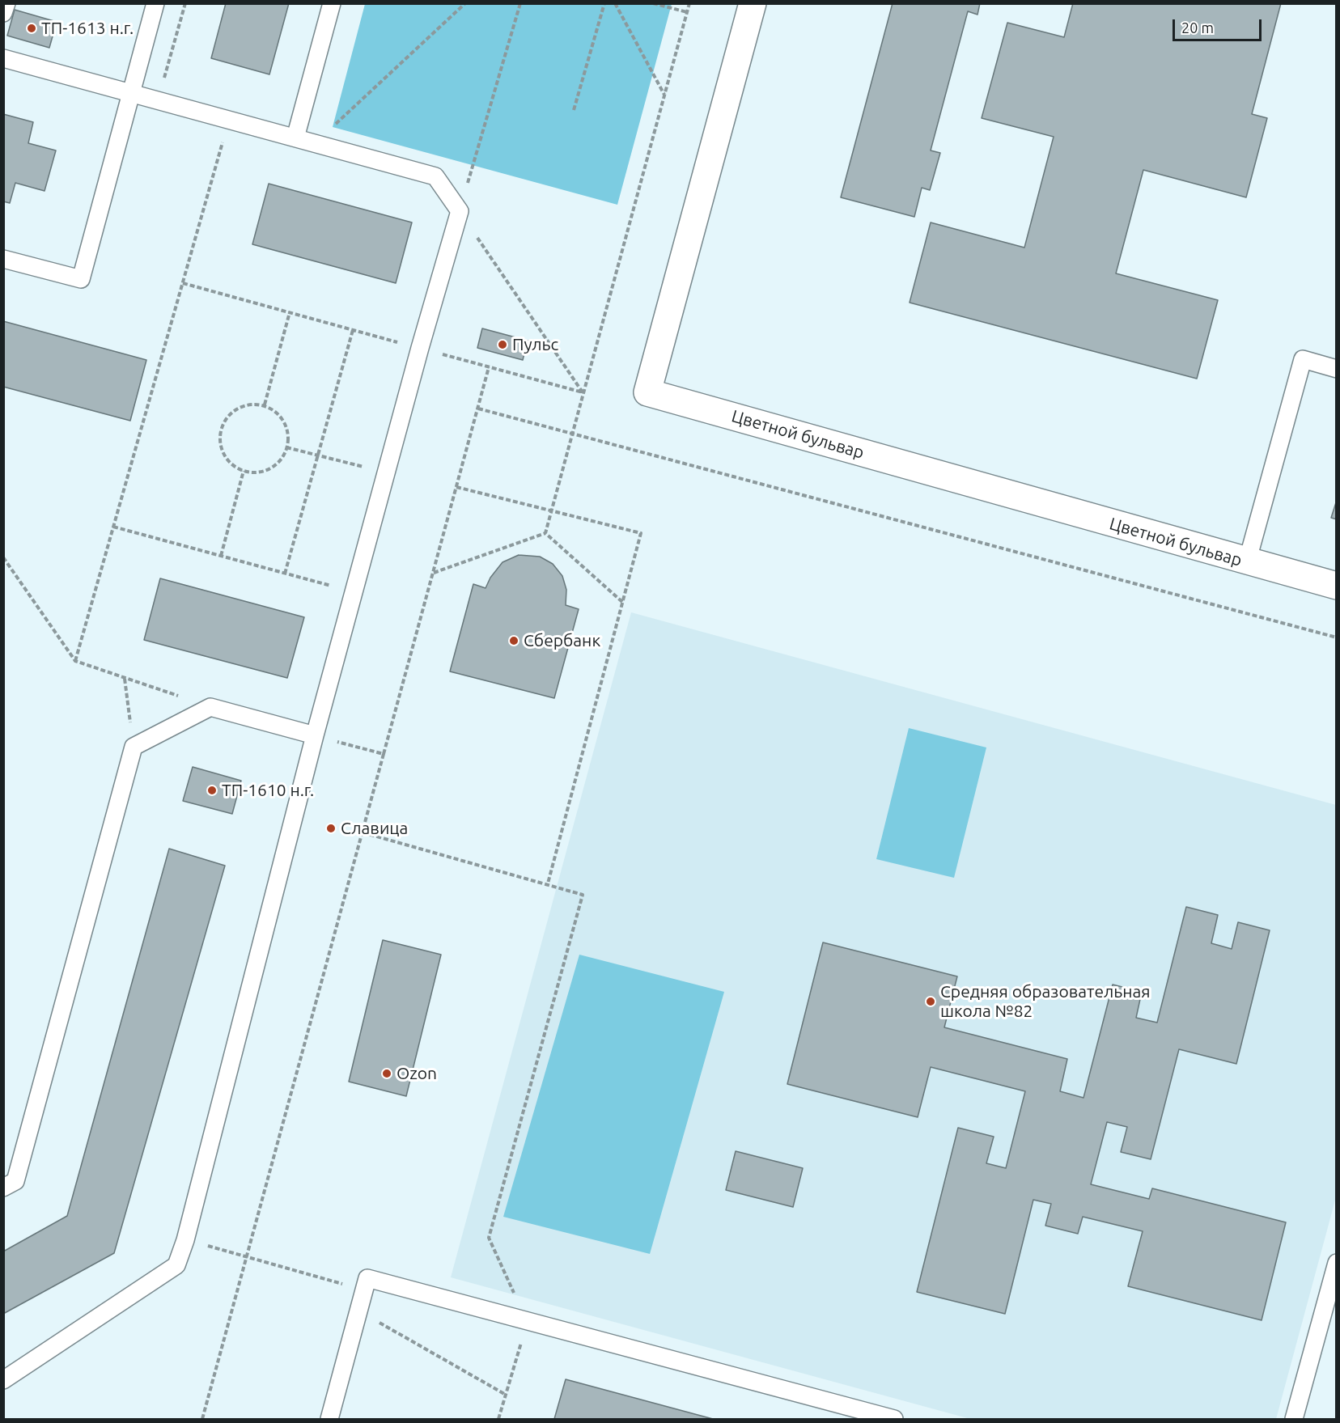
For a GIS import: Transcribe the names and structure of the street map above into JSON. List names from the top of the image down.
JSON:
{
  "streets": {
    "street": ["Цветной бульвар"]
  },
  "places": [
    "ТП-1613 н.г.",
    "Пульс",
    "Сбербанк",
    "ТП-1610 н.г.",
    "Славица",
    "Средняя образовательная школа №82",
    "Ozon"
  ],
  "scale_bar": "20 m"
}
